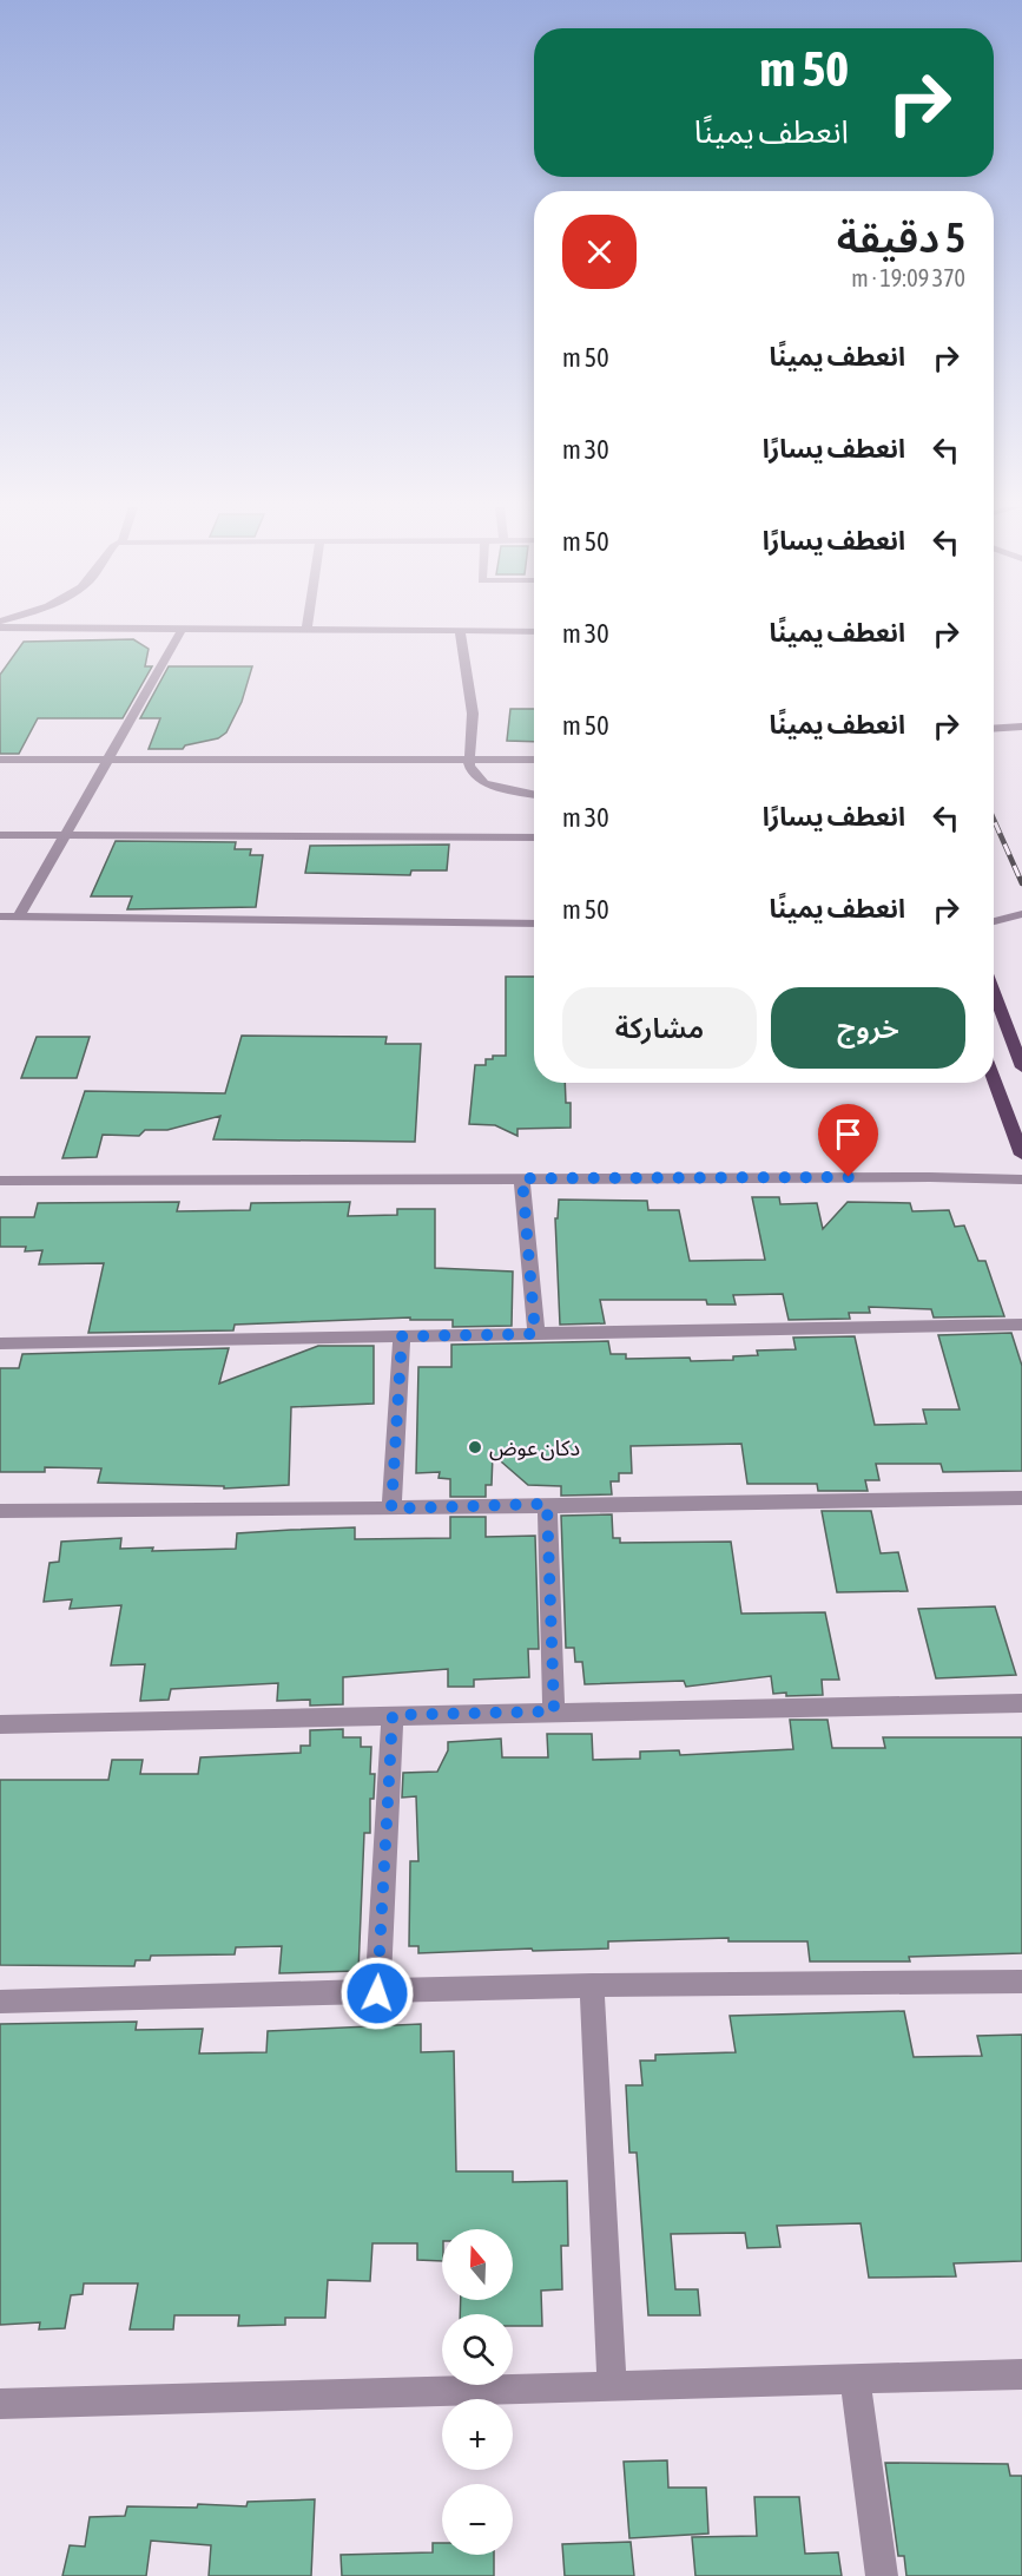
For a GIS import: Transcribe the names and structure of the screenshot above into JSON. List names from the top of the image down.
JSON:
{
  "places": ["دكان عوض"],
  "north": "top",
  "page": {
    "turn": ["50 m", "انعطف يمينًا"],
    "heading": ["5 دقيقة", "370 m · 19:09"],
    "list": [
      {
        "name": "انعطف يمينًا",
        "value": "50 m"
      },
      {
        "name": "انعطف يسارًا",
        "value": "30 m"
      },
      {
        "name": "انعطف يسارًا",
        "value": "50 m"
      },
      {
        "name": "انعطف يمينًا",
        "value": "30 m"
      },
      {
        "name": "انعطف يمينًا",
        "value": "50 m"
      },
      {
        "name": "انعطف يسارًا",
        "value": "30 m"
      },
      {
        "name": "انعطف يمينًا",
        "value": "50 m"
      }
    ],
    "buttons": ["خروج", "مشاركة"],
    "map_buttons": ["+", "−"]
  }
}
